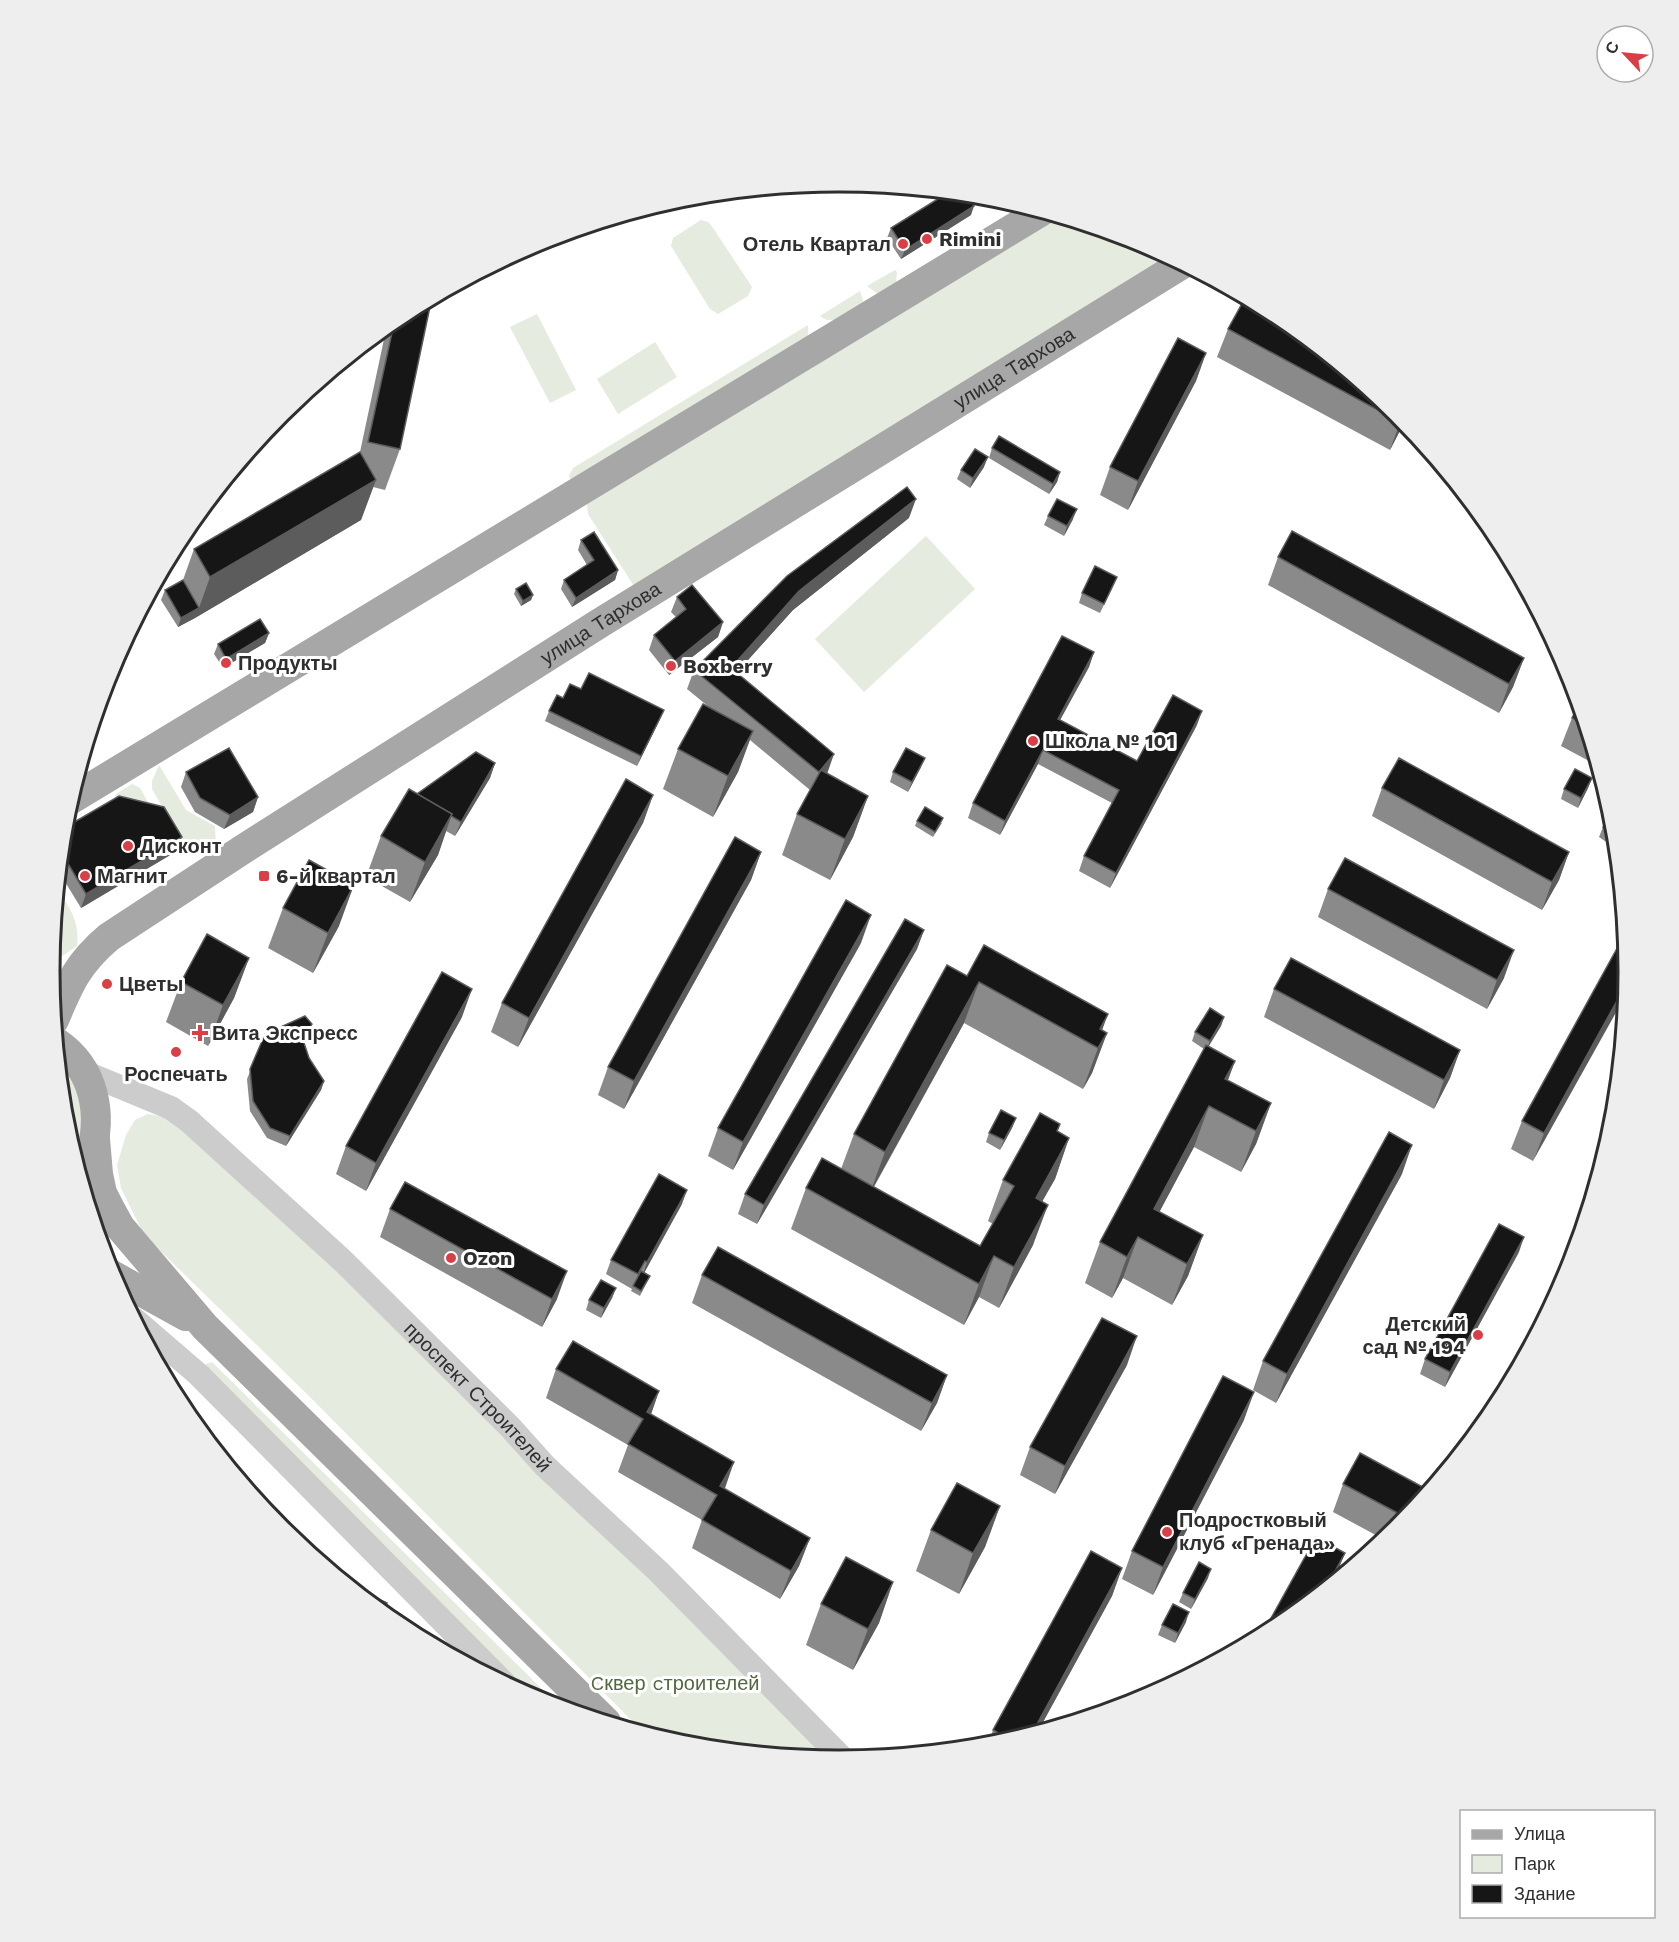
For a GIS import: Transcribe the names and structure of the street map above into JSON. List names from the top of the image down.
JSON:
{
  "streets": {
    "main road": ["улица Тархова"],
    "street": ["проспект Строителей"]
  },
  "parks": ["Cквер cтроителей"],
  "places": {
    "other": [
      "Rimini",
      "Отель Квартал",
      "Продукты",
      "Boxberry",
      "Школа № 101",
      "Дисконт",
      "Магнит",
      "Цветы",
      "Роспечать",
      "Ozon",
      "Детский сад № 194",
      "Подростковый клуб «Гренада»"
    ],
    "transit": ["6-й квартал"],
    "health": ["Вита Экспресс"]
  },
  "legend": ["Улица", "Парк", "Здание"],
  "north": "top left"
}
